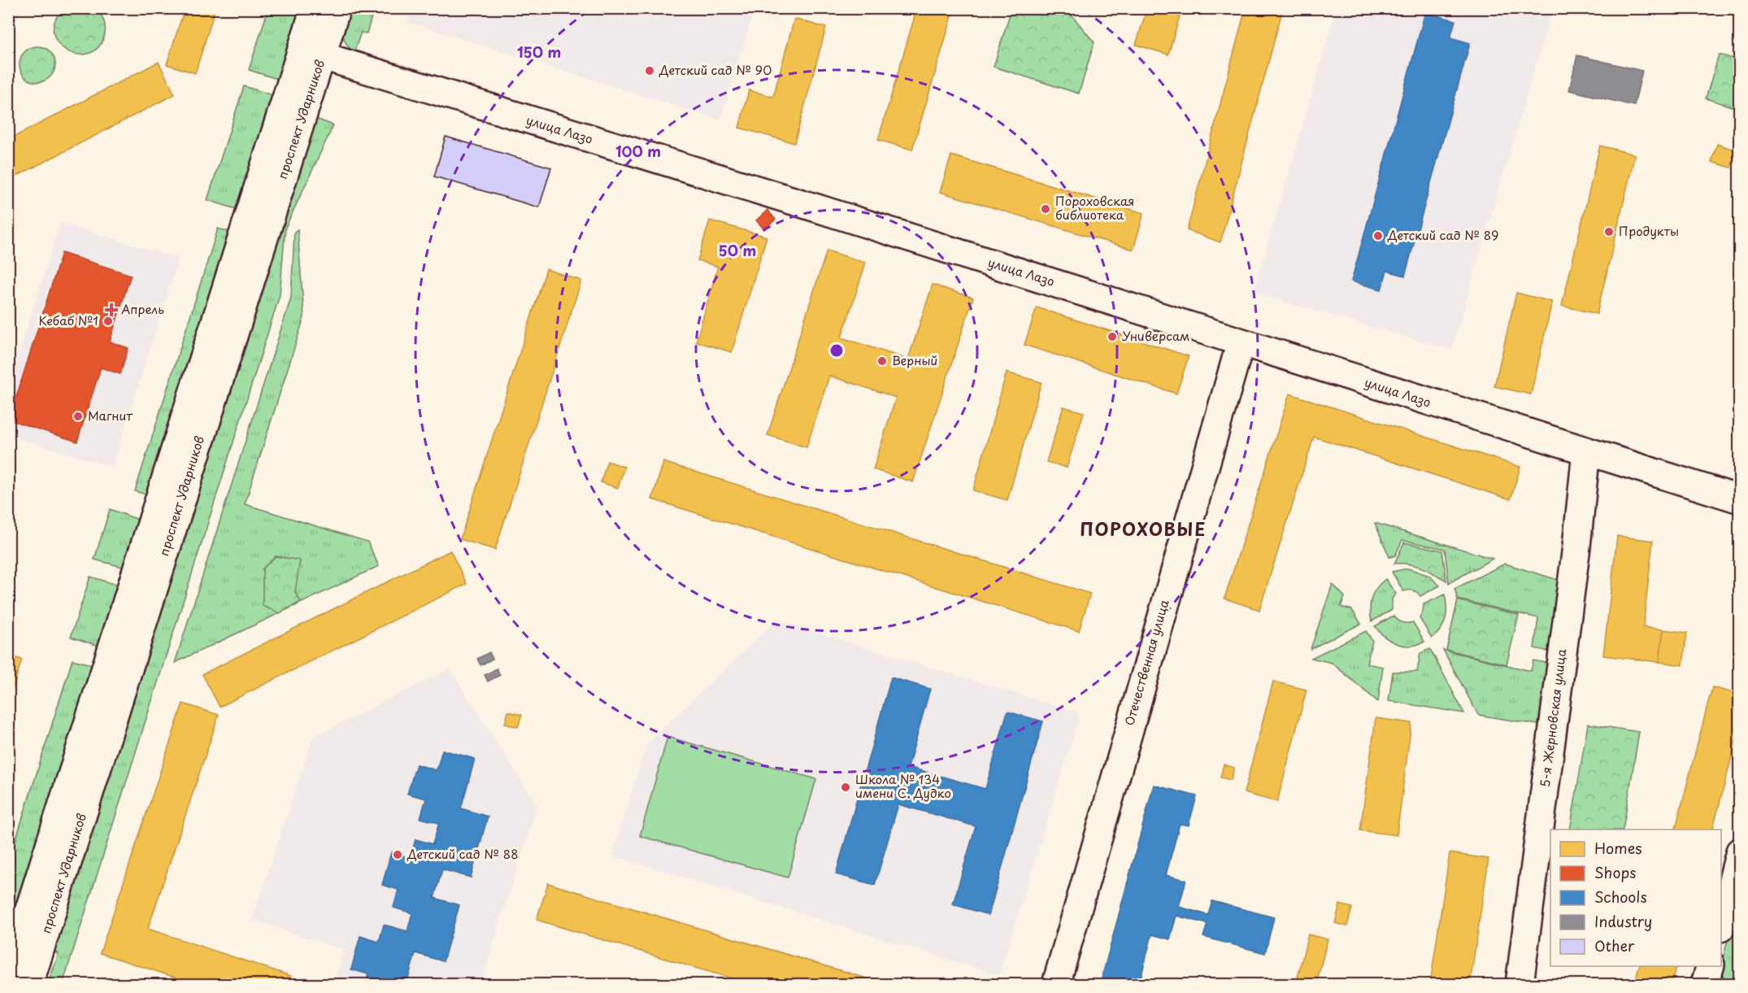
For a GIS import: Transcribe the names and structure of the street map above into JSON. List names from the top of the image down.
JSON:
{
  "streets": {
    "street": [
      "проспект Ударников",
      "улица Лазо",
      "Отечественная улица",
      "5-я Жерновская улица"
    ]
  },
  "crossings": [
    ["проспект Ударников", "улица Лазо"],
    ["улица Лазо", "Отечественная улица"],
    ["улица Лазо", "5-я Жерновская улица"]
  ],
  "districts": ["ПОРОХОВЫЕ"],
  "places": {
    "other": [
      "Детский сад № 90",
      "Пороховская библиотека",
      "Продукты",
      "Детский сад № 89",
      "Кебаб №1",
      "Универсам",
      "Верный",
      "Магнит",
      "Школа № 134 имени С. Дудко",
      "Детский сад № 88"
    ],
    "health": ["Апрель"]
  },
  "legend": [
    "Homes",
    "Shops",
    "Schools",
    "Industry",
    "Other"
  ],
  "rings": ["150 m", "100 m", "50 m"]
}
